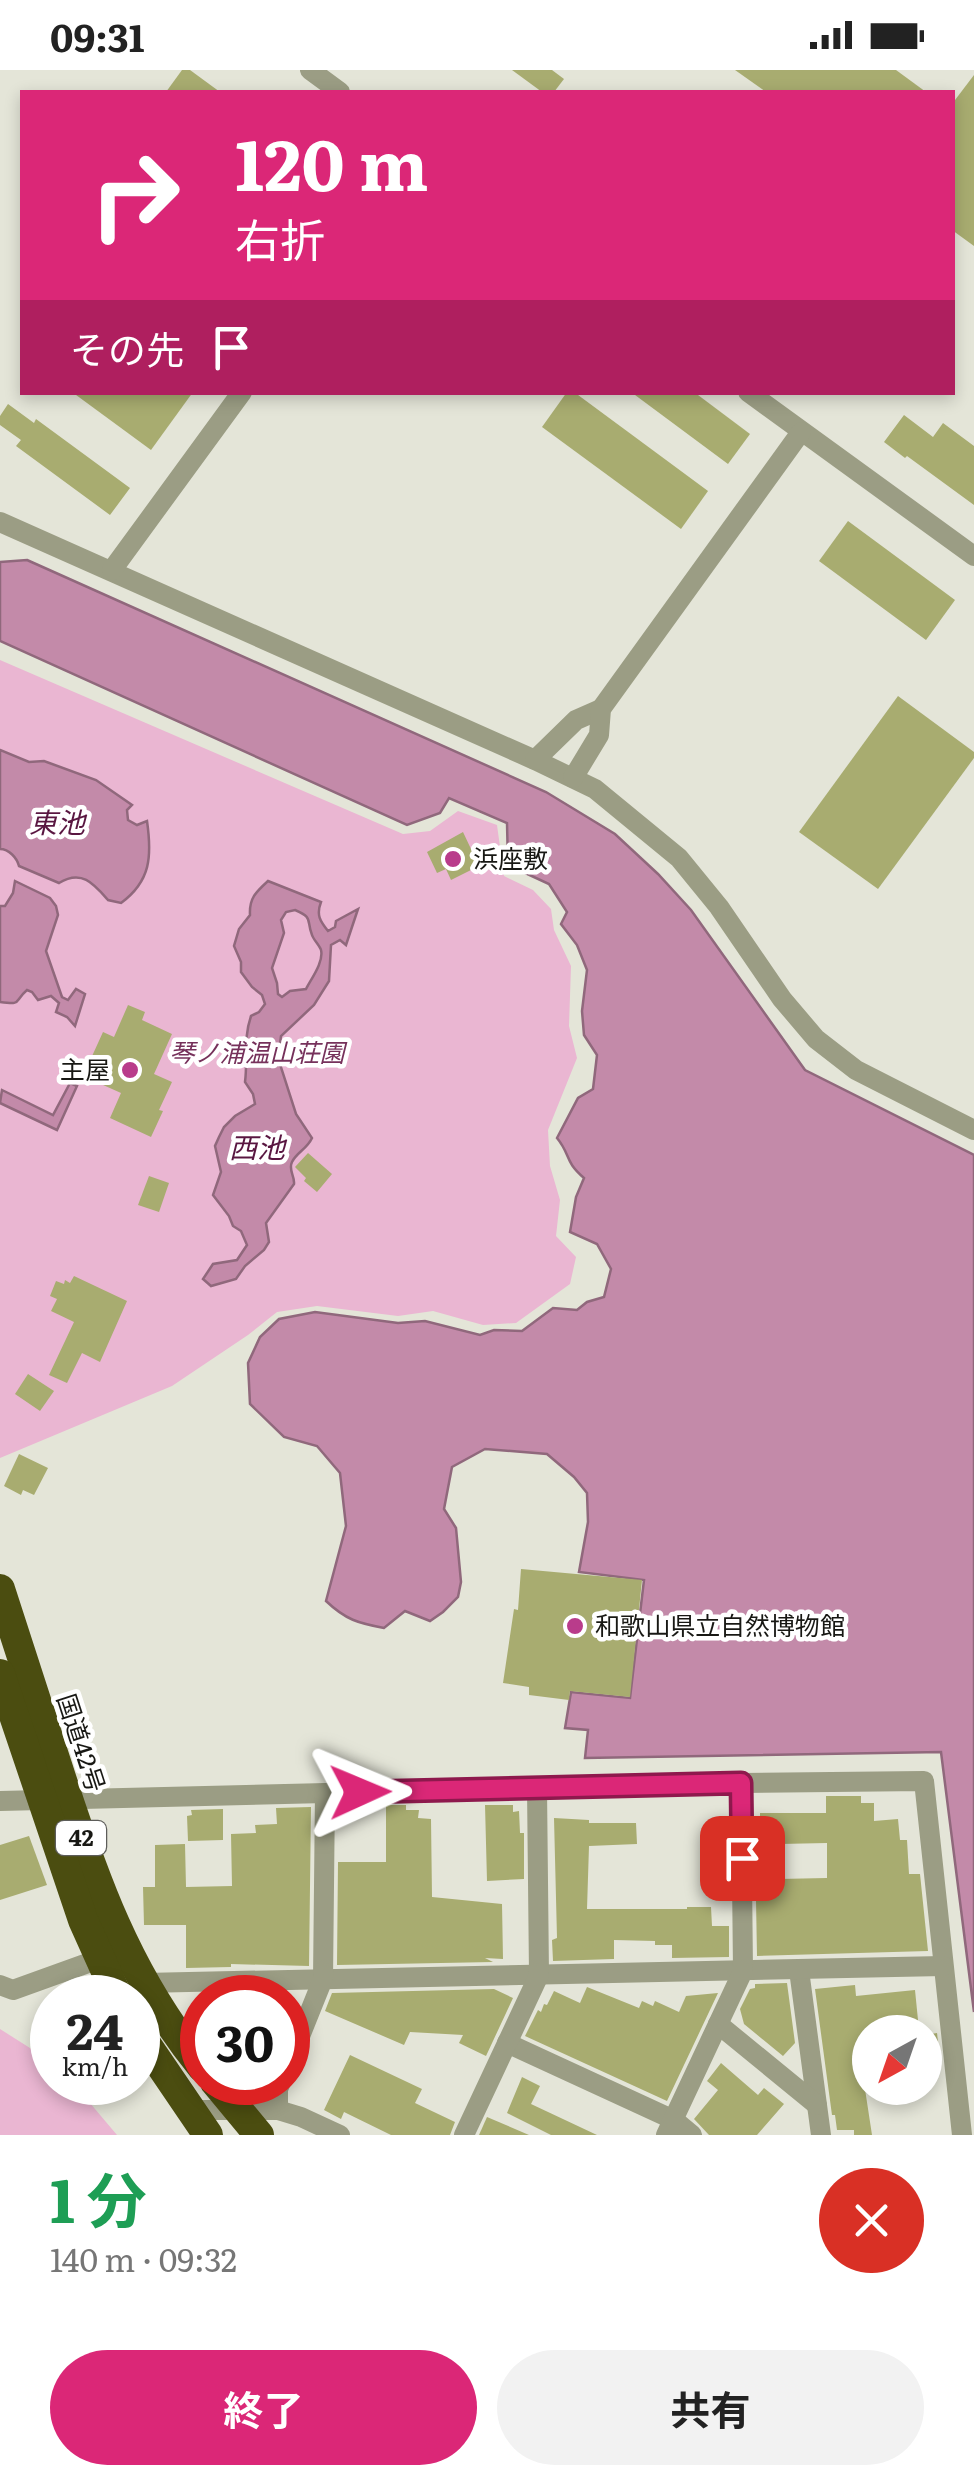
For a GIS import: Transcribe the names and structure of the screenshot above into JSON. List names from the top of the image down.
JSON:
{
  "streets": {
    "highway": ["国道42号", "42"]
  },
  "water": ["東池", "西池"],
  "parks": ["琴ノ浦温山荘園"],
  "places": ["浜座敷", "主屋", "和歌山県立自然博物館"],
  "north": "bottom left",
  "page": {
    "status": "09:31",
    "turn": ["120 m", "右折"],
    "then": "その先",
    "speed": "24 km/h",
    "limit": "30",
    "heading": ["1 分", "140 m · 09:32"],
    "buttons": ["終了", "共有"]
  }
}
